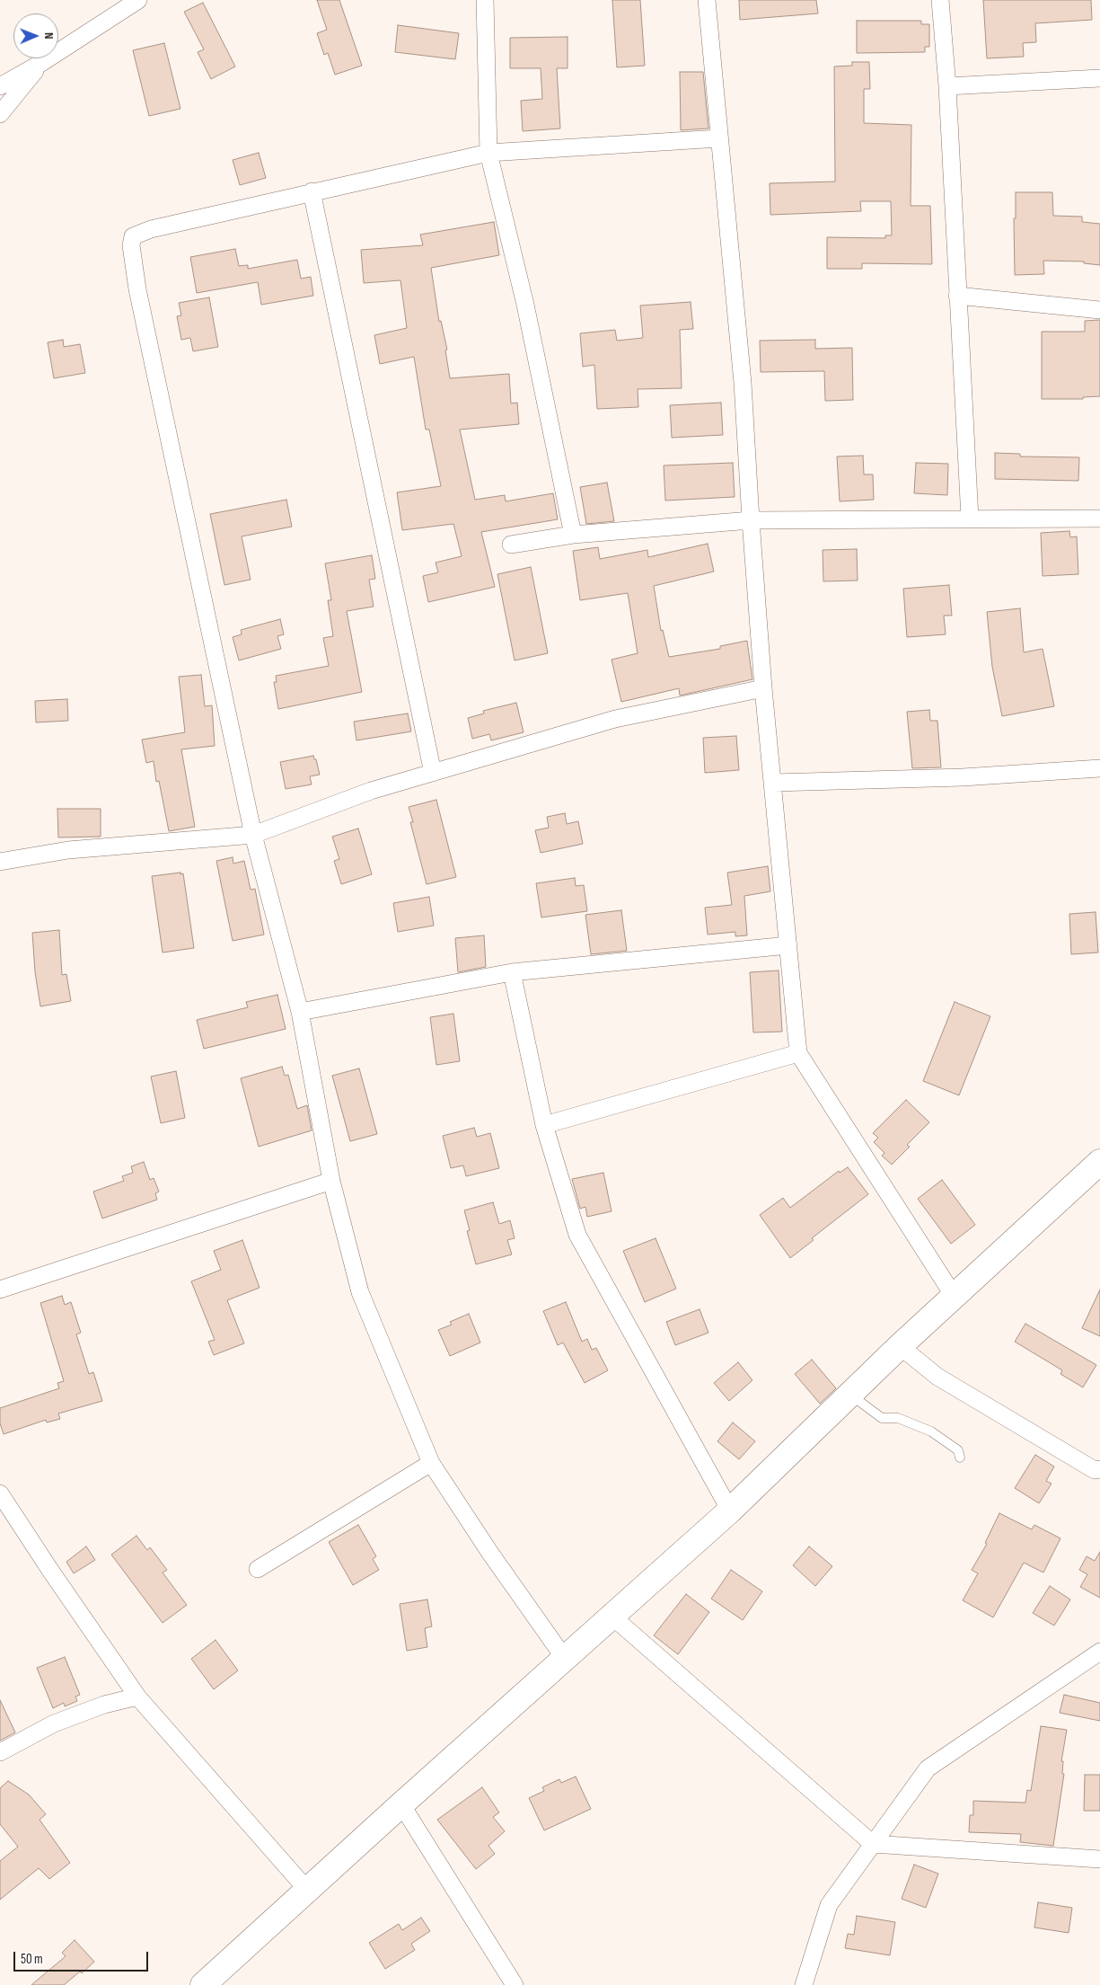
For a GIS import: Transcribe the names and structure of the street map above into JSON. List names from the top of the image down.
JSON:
{
  "scale_bar": "50 m",
  "north": "right"
}
